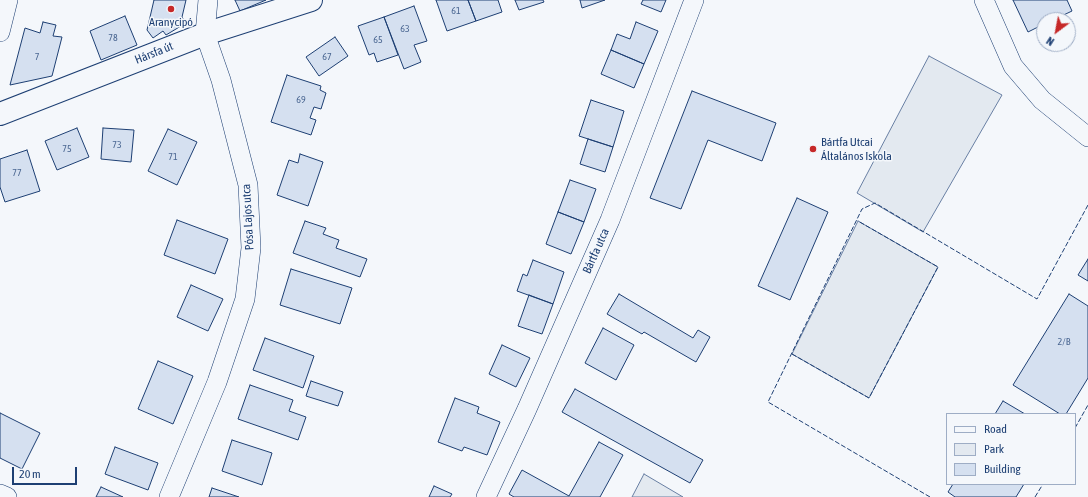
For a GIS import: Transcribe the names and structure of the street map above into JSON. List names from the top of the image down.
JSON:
{
  "streets": {
    "street": ["Hársfa út", "Pósa Lajos utca", "Bártfa utca"]
  },
  "crossings": [
    ["Hársfa út", "Pósa Lajos utca"]
  ],
  "places": ["Aranycipó", "Bártfa Utcai Általános Iskola"],
  "house_numbers": [
    "61",
    "63",
    "78",
    "65",
    "7",
    "67",
    "69",
    "73",
    "75",
    "71",
    "77",
    "2/B"
  ],
  "legend": ["Road", "Park", "Building"],
  "scale_bar": "20 m",
  "north": "bottom left"
}
